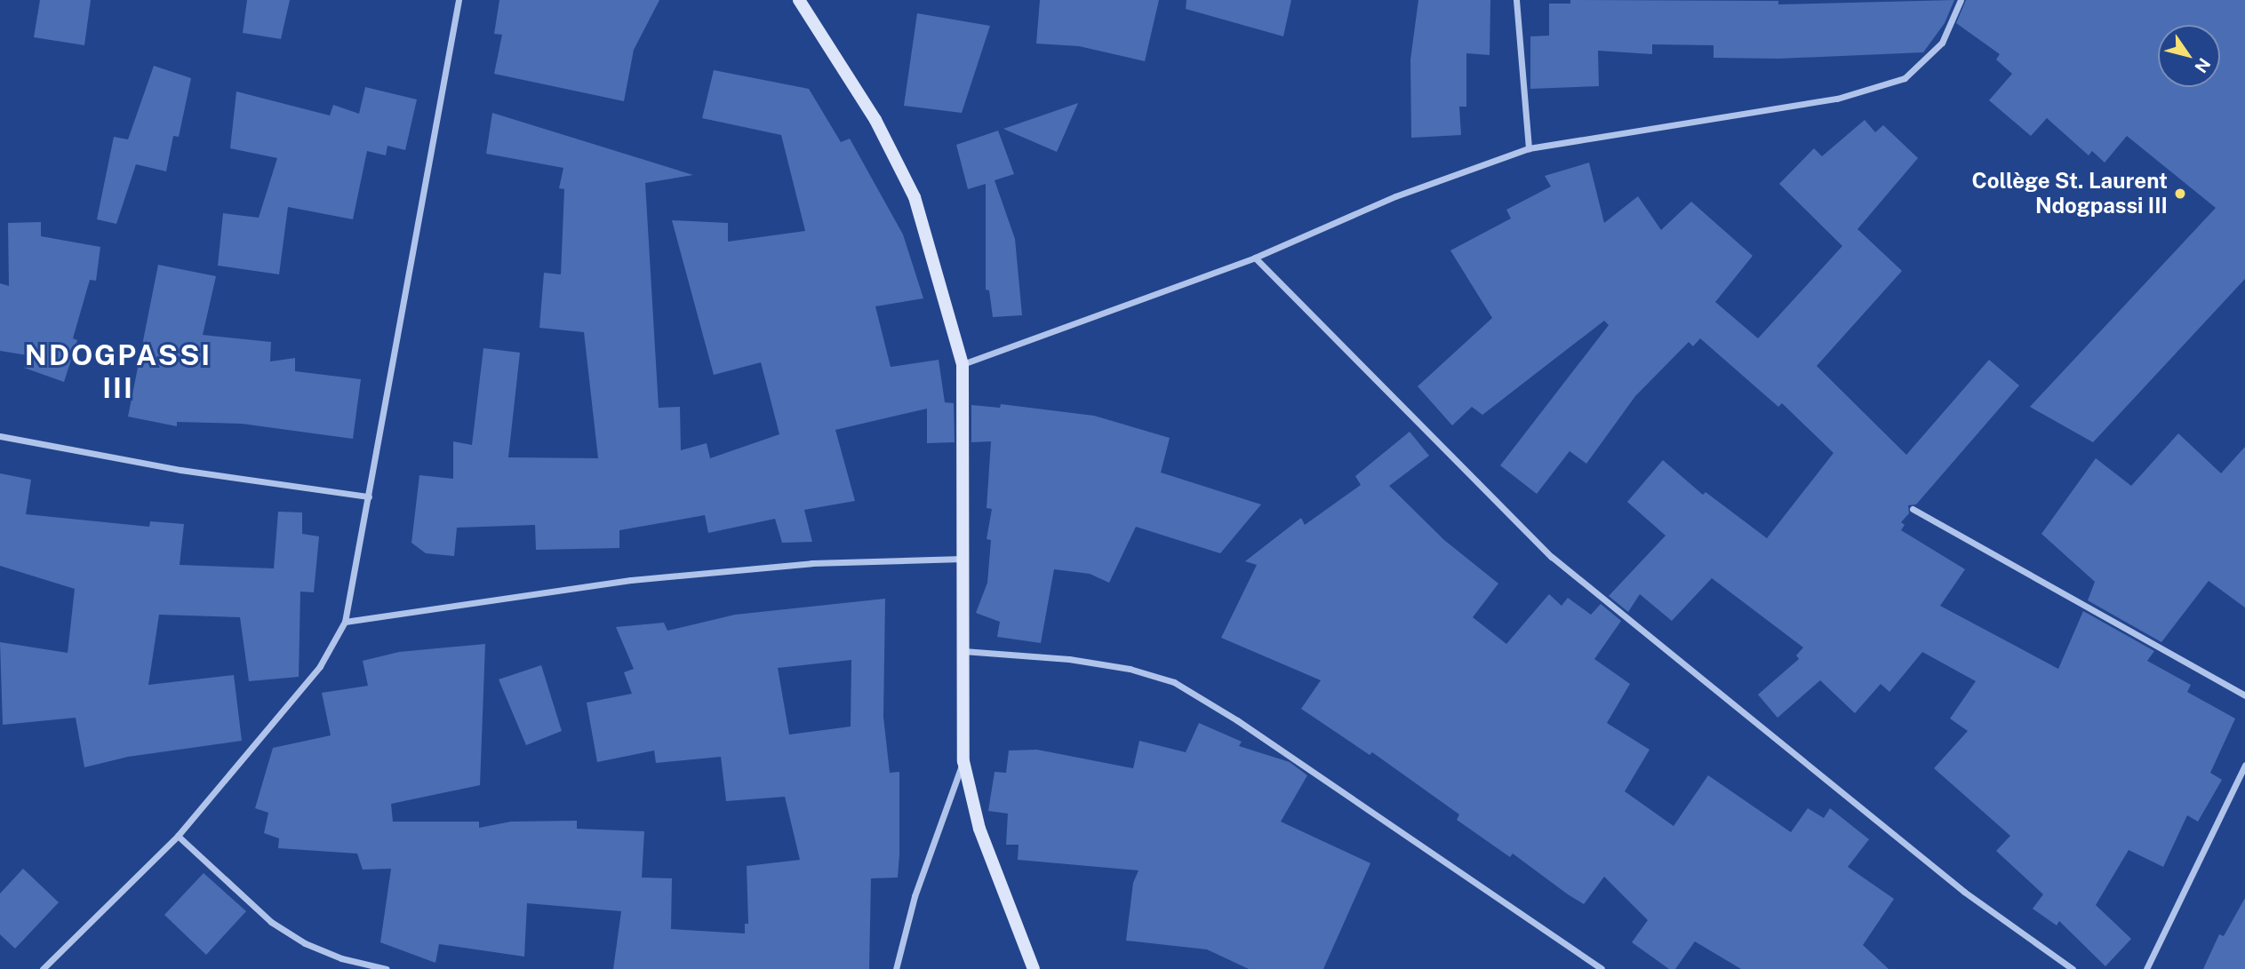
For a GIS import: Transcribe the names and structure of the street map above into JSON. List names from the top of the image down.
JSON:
{
  "districts": ["NDOGPASSI III"],
  "places": ["Collège St. Laurent Ndogpassi III"],
  "north": "bottom right"
}
